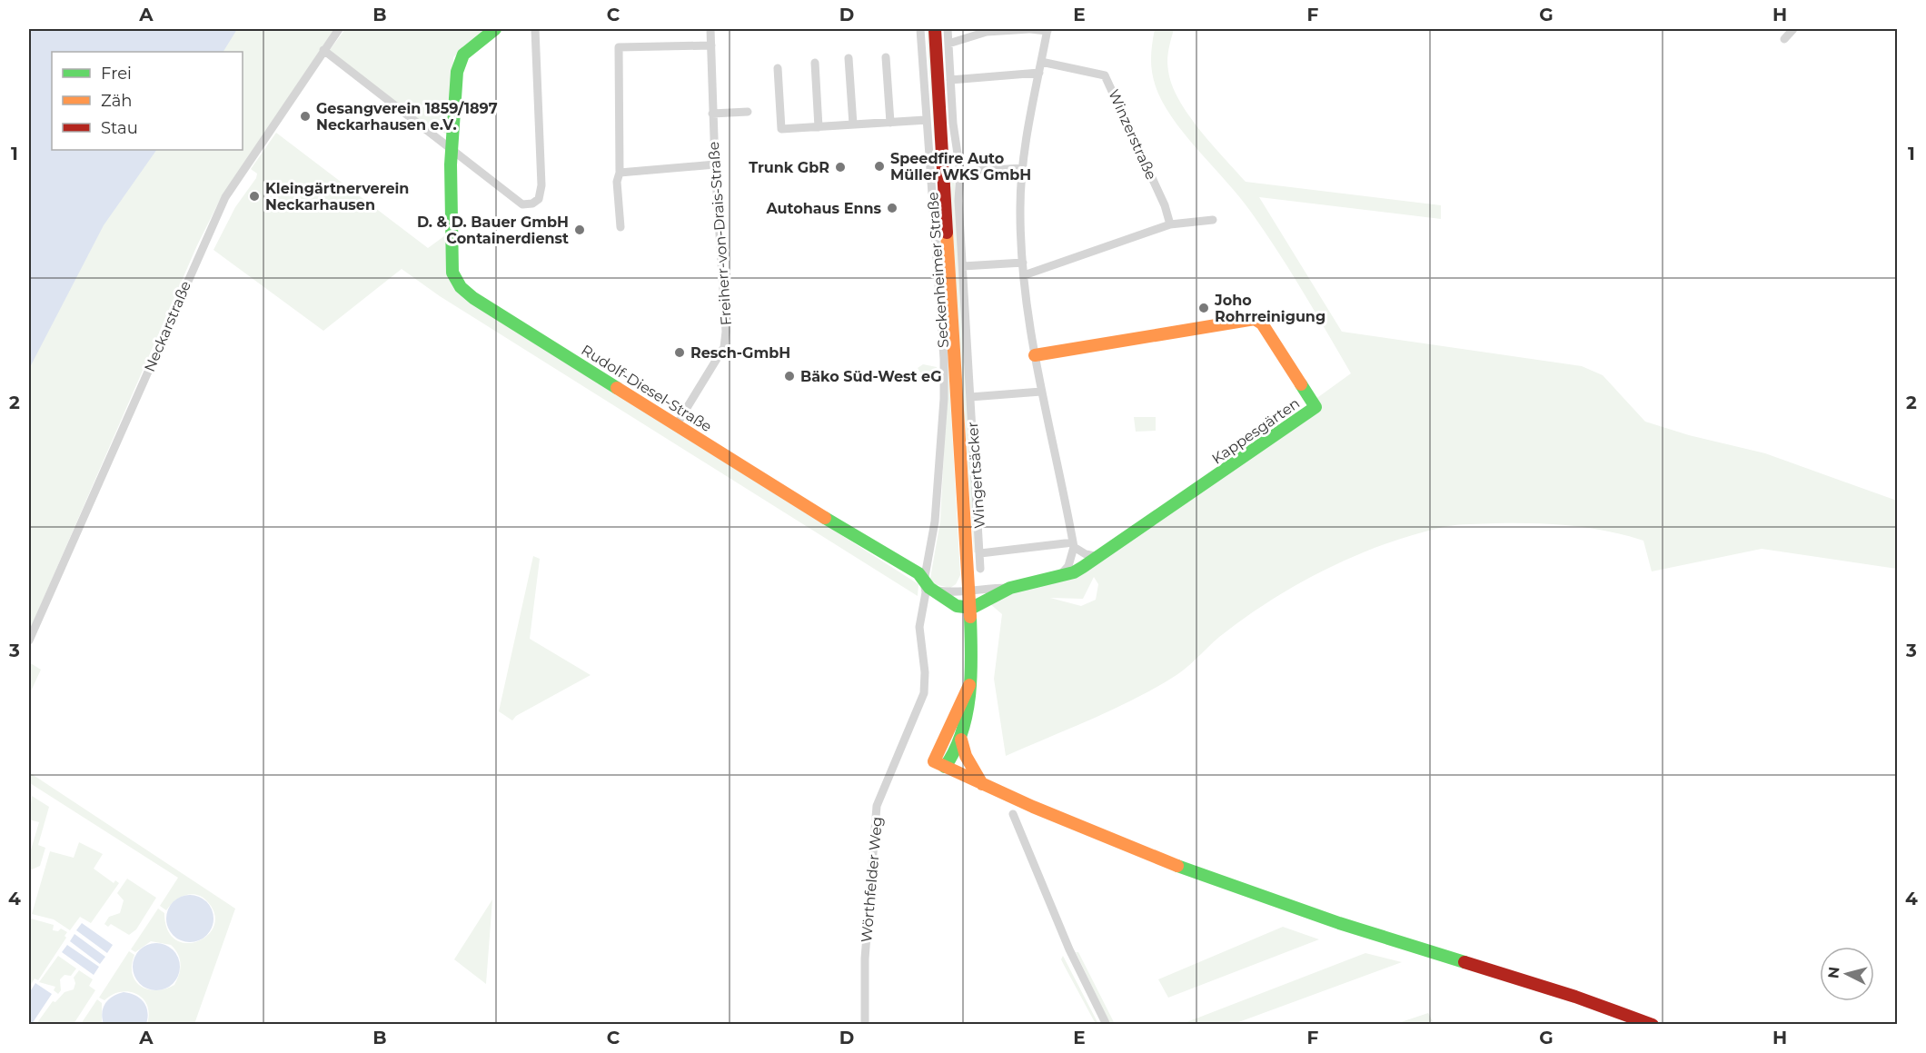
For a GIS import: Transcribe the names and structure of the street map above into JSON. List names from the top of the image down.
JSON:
{
  "streets": {
    "street": [
      "Winzerstraße",
      "Freiherr-von-Drais-Straße",
      "Seckenheimer Straße",
      "Neckarstraße",
      "Rudolf-Diesel-Straße",
      "Kappesgärten",
      "Wingertsäcker",
      "Wörthfelder Weg"
    ]
  },
  "crossings": [
    ["Freiherr-von-Drais-Straße", "Rudolf-Diesel-Straße"],
    ["Seckenheimer Straße", "Rudolf-Diesel-Straße"],
    ["Seckenheimer Straße", "Wörthfelder Weg"],
    ["Rudolf-Diesel-Straße", "Kappesgärten"],
    ["Rudolf-Diesel-Straße", "Wörthfelder Weg"]
  ],
  "places": [
    "Gesangverein 1859/1897 Neckarhausen e.V.",
    "Speedfire Auto Müller WKS GmbH",
    "Trunk GbR",
    "Kleingärtnerverein Neckarhausen",
    "Autohaus Enns",
    "D. & D. Bauer GmbH Containerdienst",
    "Joho Rohrreinigung",
    "Resch-GmbH",
    "Bäko Süd-West eG"
  ],
  "legend": ["Frei", "Zäh", "Stau"],
  "north": "left",
  "grid": {
    "columns": [
      "A",
      "B",
      "C",
      "D",
      "E",
      "F",
      "G",
      "H"
    ],
    "rows": [
      "1",
      "2",
      "3",
      "4"
    ]
  }
}
